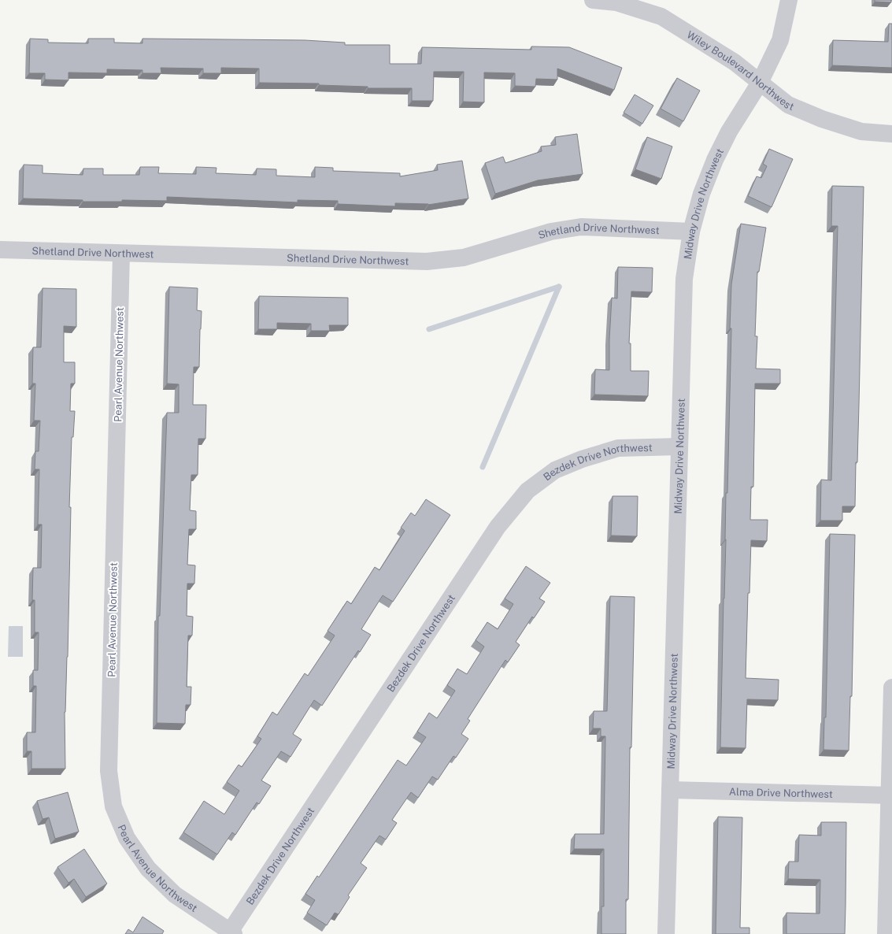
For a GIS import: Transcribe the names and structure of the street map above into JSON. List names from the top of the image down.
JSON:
{
  "streets": {
    "street": [
      "Wiley Boulevard Northwest",
      "Midway Drive Northwest",
      "Shetland Drive Northwest",
      "Pearl Avenue Northwest",
      "Bezdek Drive Northwest",
      "Alma Drive Northwest"
    ]
  },
  "crossings": [
    ["Wiley Boulevard Northwest", "Midway Drive Northwest"],
    ["Midway Drive Northwest", "Shetland Drive Northwest"],
    ["Midway Drive Northwest", "Bezdek Drive Northwest"],
    ["Midway Drive Northwest", "Alma Drive Northwest"],
    ["Shetland Drive Northwest", "Pearl Avenue Northwest"],
    ["Pearl Avenue Northwest", "Bezdek Drive Northwest"]
  ]
}
